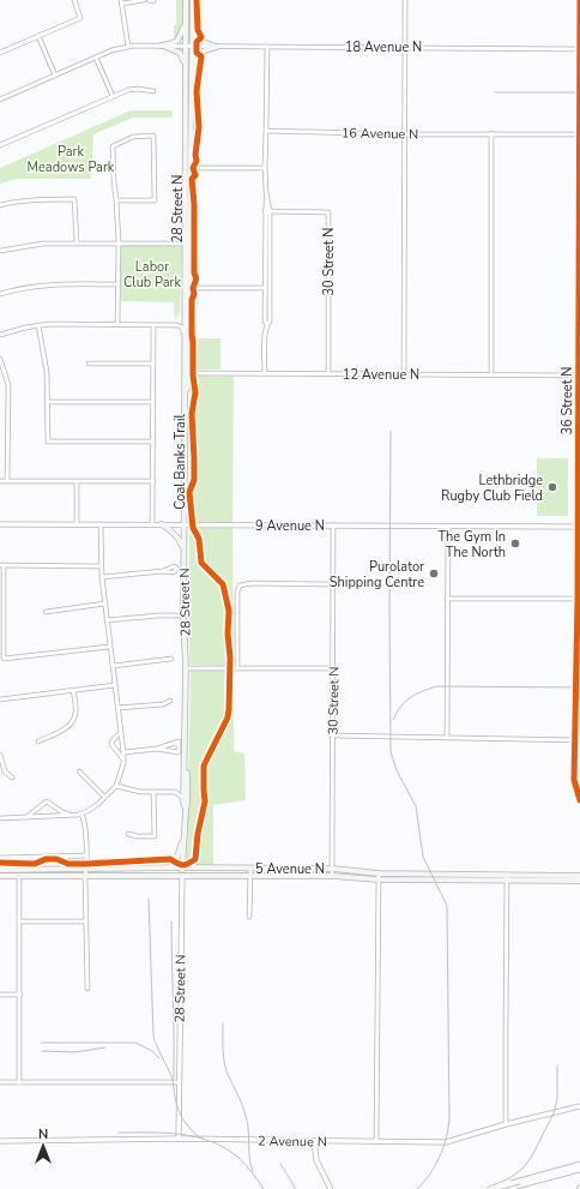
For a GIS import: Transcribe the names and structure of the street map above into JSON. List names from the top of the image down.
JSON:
{
  "streets": {
    "main road": ["28 Street N", "5 Avenue N"],
    "street": [
      "18 Avenue N",
      "16 Avenue N",
      "30 Street N",
      "12 Avenue N",
      "36 Street N",
      "9 Avenue N",
      "2 Avenue N"
    ],
    "cycle path": ["Coal Banks Trail"]
  },
  "crossings": [
    ["18 Avenue N", "28 Street N"],
    ["18 Avenue N", "36 Street N"],
    ["16 Avenue N", "36 Street N"],
    ["28 Street N", "12 Avenue N"],
    ["28 Street N", "9 Avenue N"],
    ["28 Street N", "5 Avenue N"],
    ["28 Street N", "2 Avenue N"],
    ["30 Street N", "12 Avenue N"],
    ["30 Street N", "9 Avenue N"],
    ["30 Street N", "5 Avenue N"],
    ["12 Avenue N", "36 Street N"],
    ["36 Street N", "9 Avenue N"]
  ],
  "parks": ["Park Meadows Park", "Labor Club Park"],
  "places": ["Lethbridge Rugby Club Field", "The Gym In The North", "Purolator Shipping Centre"],
  "north": "top"
}
